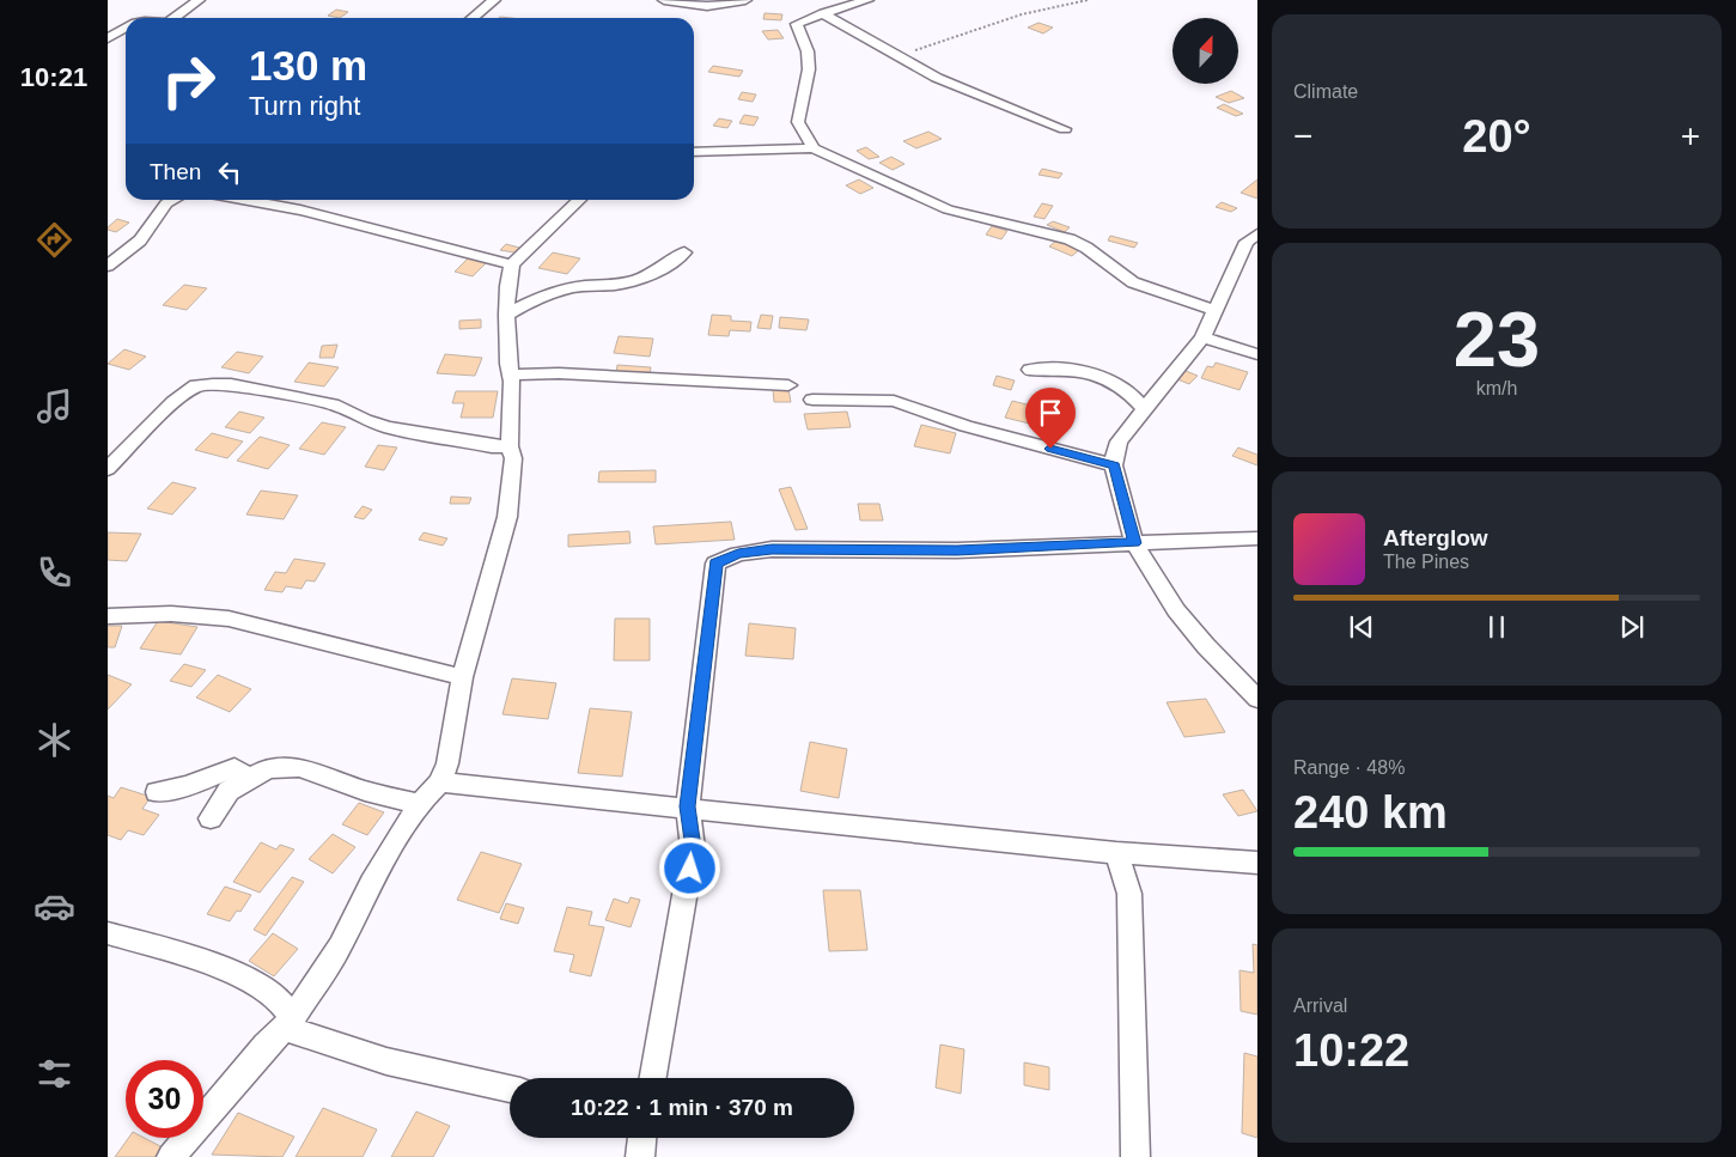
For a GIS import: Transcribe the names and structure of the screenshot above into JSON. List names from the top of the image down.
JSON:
{
  "north": "top",
  "page": {
    "tabs": "10:21",
    "tile": [
      "Climate",
      ["23", "km/h"],
      ["Range · 48%", "240 km"],
      ["Arrival", "10:22"]
    ],
    "turn": ["130 m", "Turn right"],
    "heat": ["−", "20°", "+"],
    "then": "Then",
    "song": ["Afterglow", "The Pines"],
    "limit": "30",
    "trip": "10:22 · 1 min · 370 m"
  }
}
